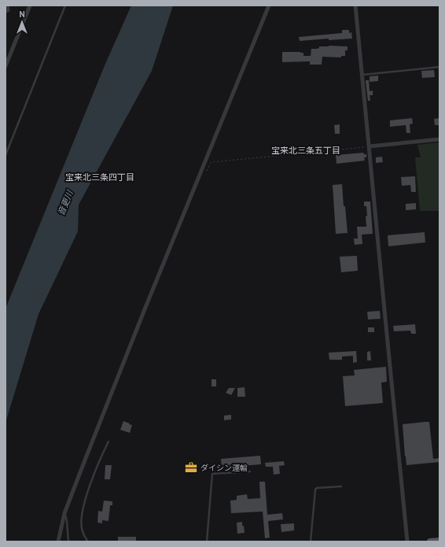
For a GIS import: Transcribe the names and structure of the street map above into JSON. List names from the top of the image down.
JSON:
{
  "districts": ["宝来北三条五丁目", "宝来北三条四丁目"],
  "water": ["音更川"],
  "places": {
    "office": ["ダイシン運輸"]
  },
  "north": "top"
}
